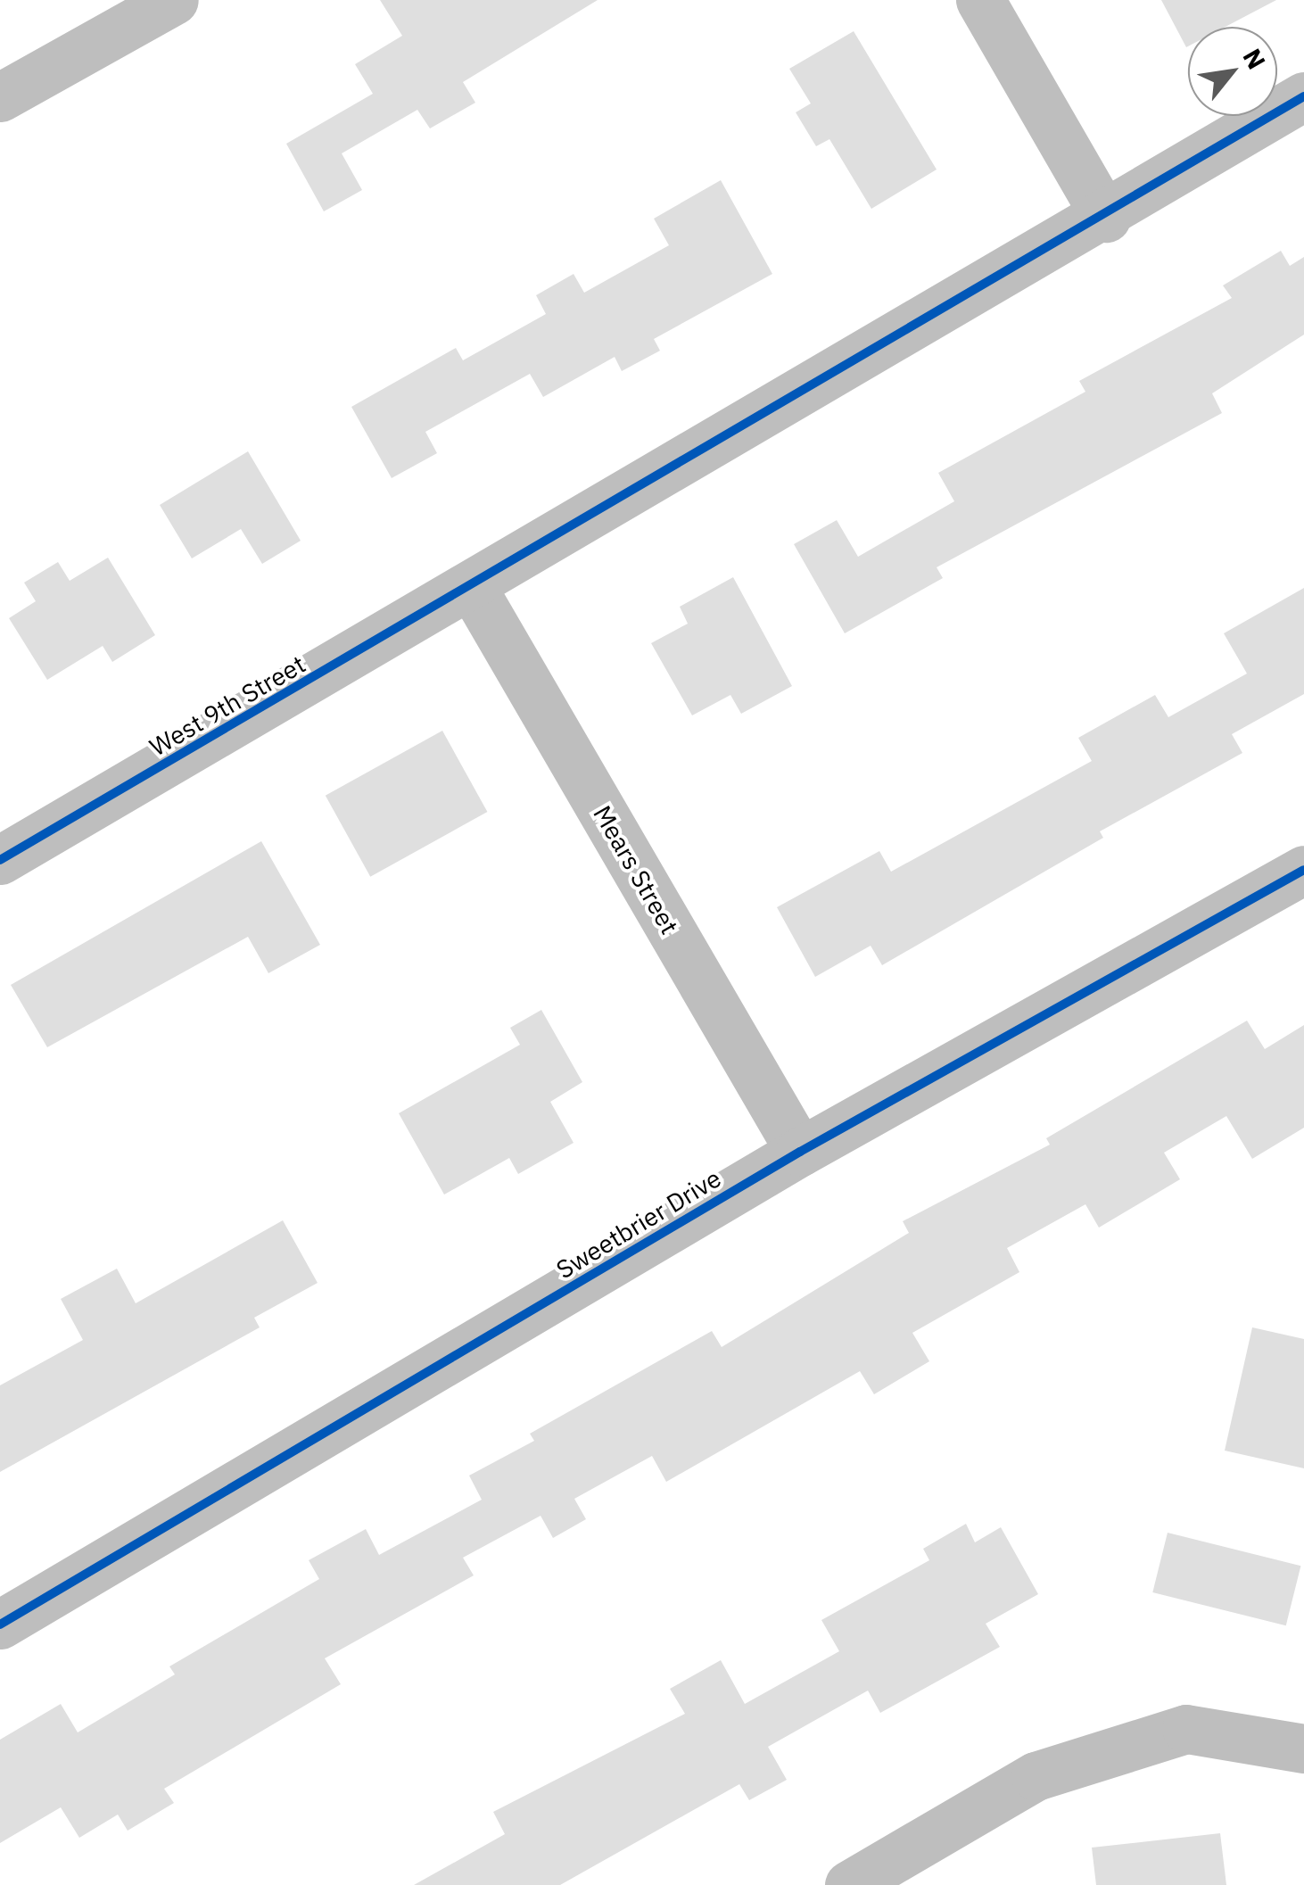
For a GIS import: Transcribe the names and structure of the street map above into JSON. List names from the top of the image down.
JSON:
{
  "streets": {
    "street": ["West 9th Street", "Mears Street", "Sweetbrier Drive"]
  },
  "crossings": [
    ["West 9th Street", "Mears Street"],
    ["Mears Street", "Sweetbrier Drive"]
  ],
  "north": "top right"
}
